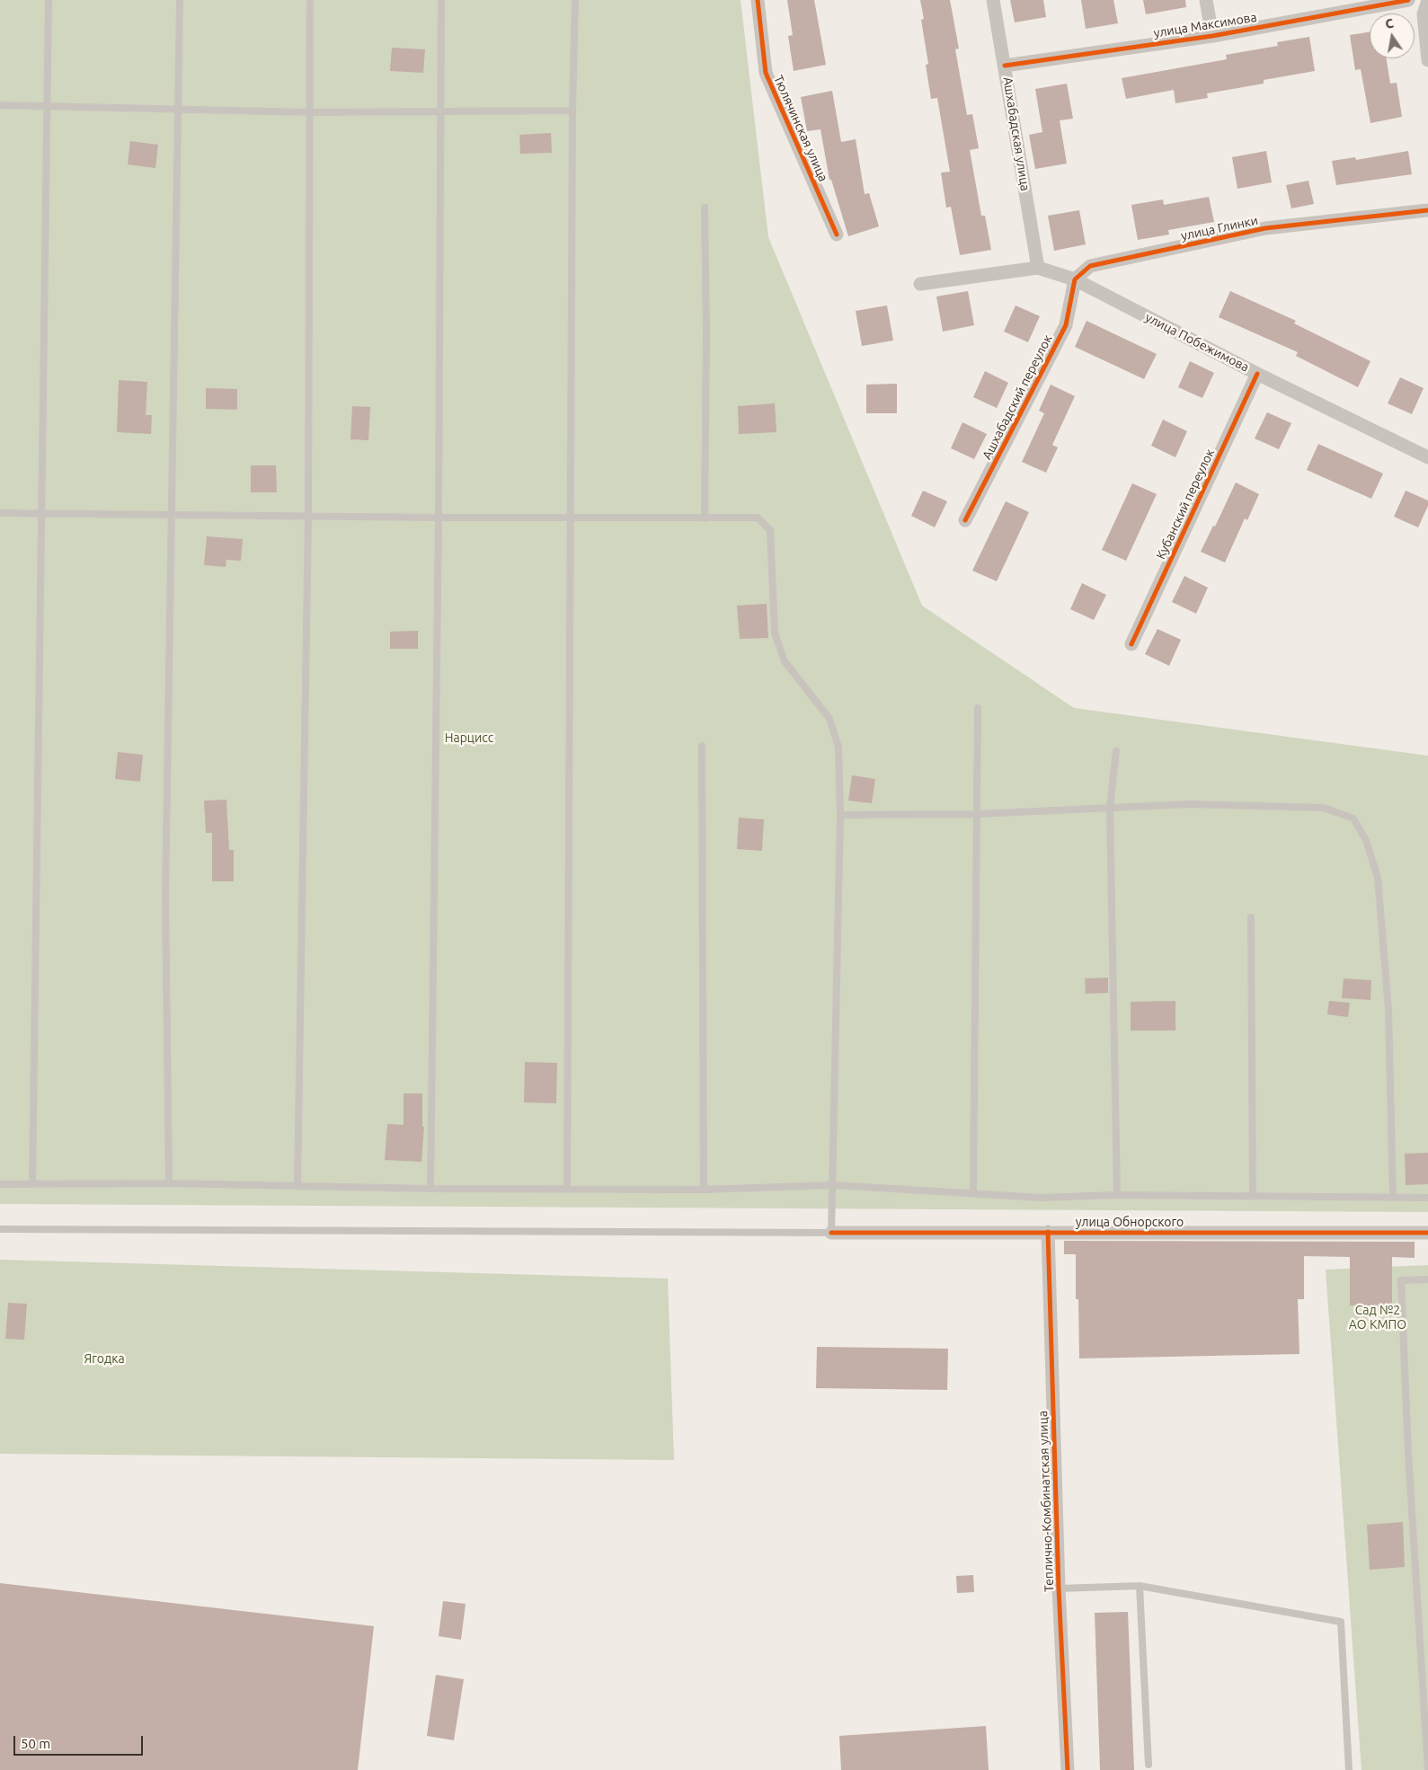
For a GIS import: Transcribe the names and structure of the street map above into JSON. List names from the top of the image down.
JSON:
{
  "streets": {
    "street": [
      "улица Максимова",
      "Тюлячинская улица",
      "Ашхабадская улица",
      "улица Глинки",
      "улица Побежимова",
      "Ашхабадский переулок",
      "Кубанский переулок",
      "улица Обнорского",
      "Теплично-Комбинатская улица"
    ]
  },
  "crossings": [
    ["улица Максимова", "Ашхабадская улица"],
    ["Ашхабадская улица", "улица Побежимова"],
    ["улица Глинки", "улица Побежимова"],
    ["улица Глинки", "Ашхабадский переулок"],
    ["улица Побежимова", "Ашхабадский переулок"],
    ["улица Побежимова", "Кубанский переулок"],
    ["улица Обнорского", "Теплично-Комбинатская улица"]
  ],
  "parks": ["Нарцисс", "Сад №2 АО КМПО", "Ягодка"],
  "scale_bar": "50 m",
  "north": "top"
}
